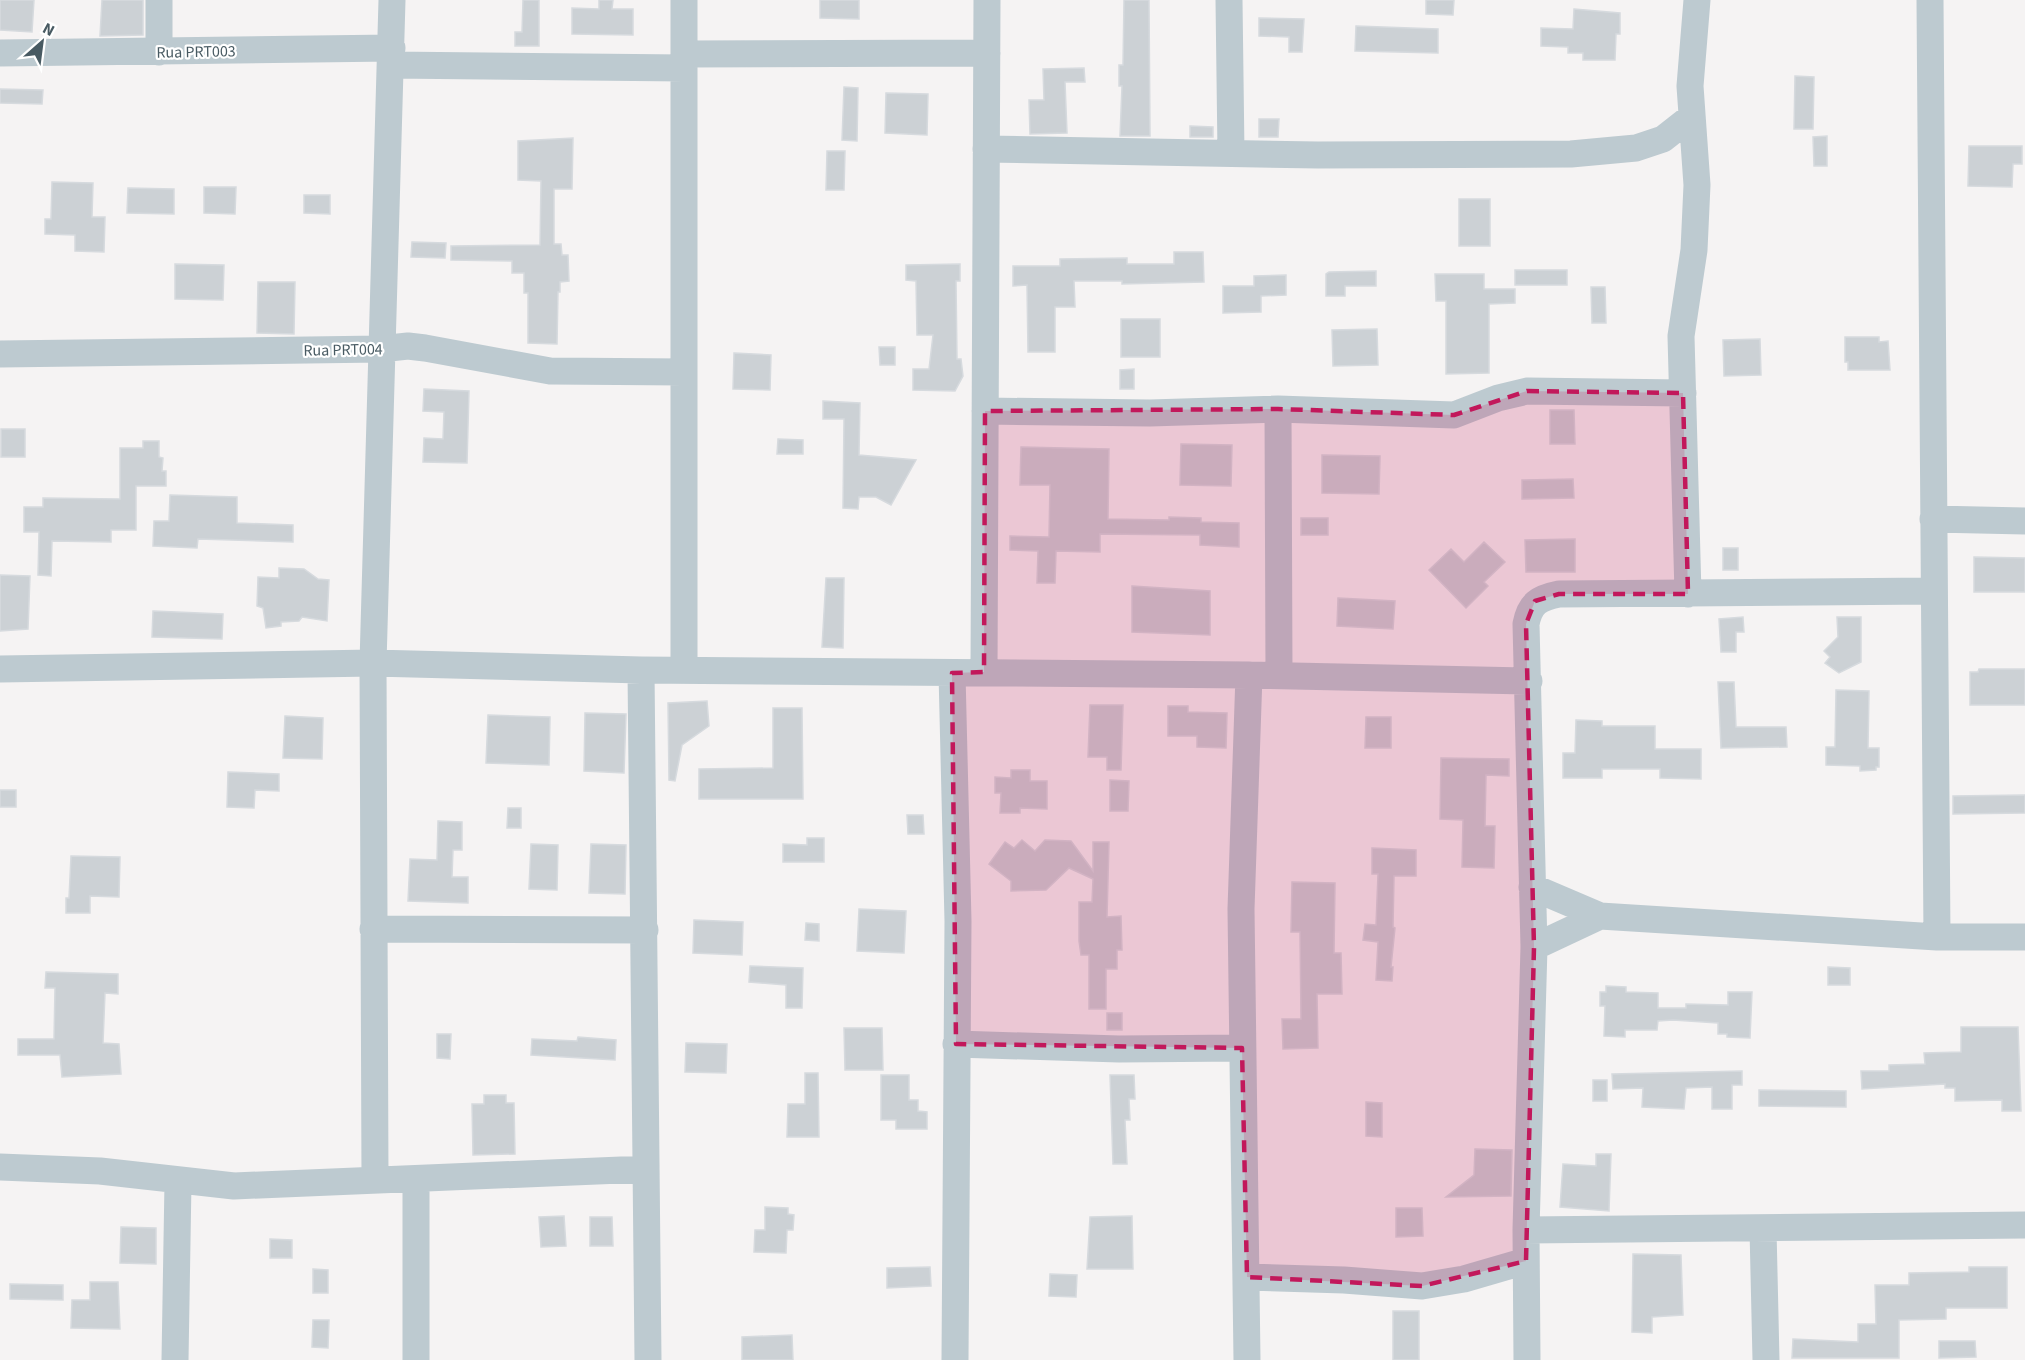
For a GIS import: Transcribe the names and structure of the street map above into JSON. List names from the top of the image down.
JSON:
{
  "streets": {
    "street": ["Rua PRT003", "Rua PRT004"]
  },
  "north": "top right"
}
